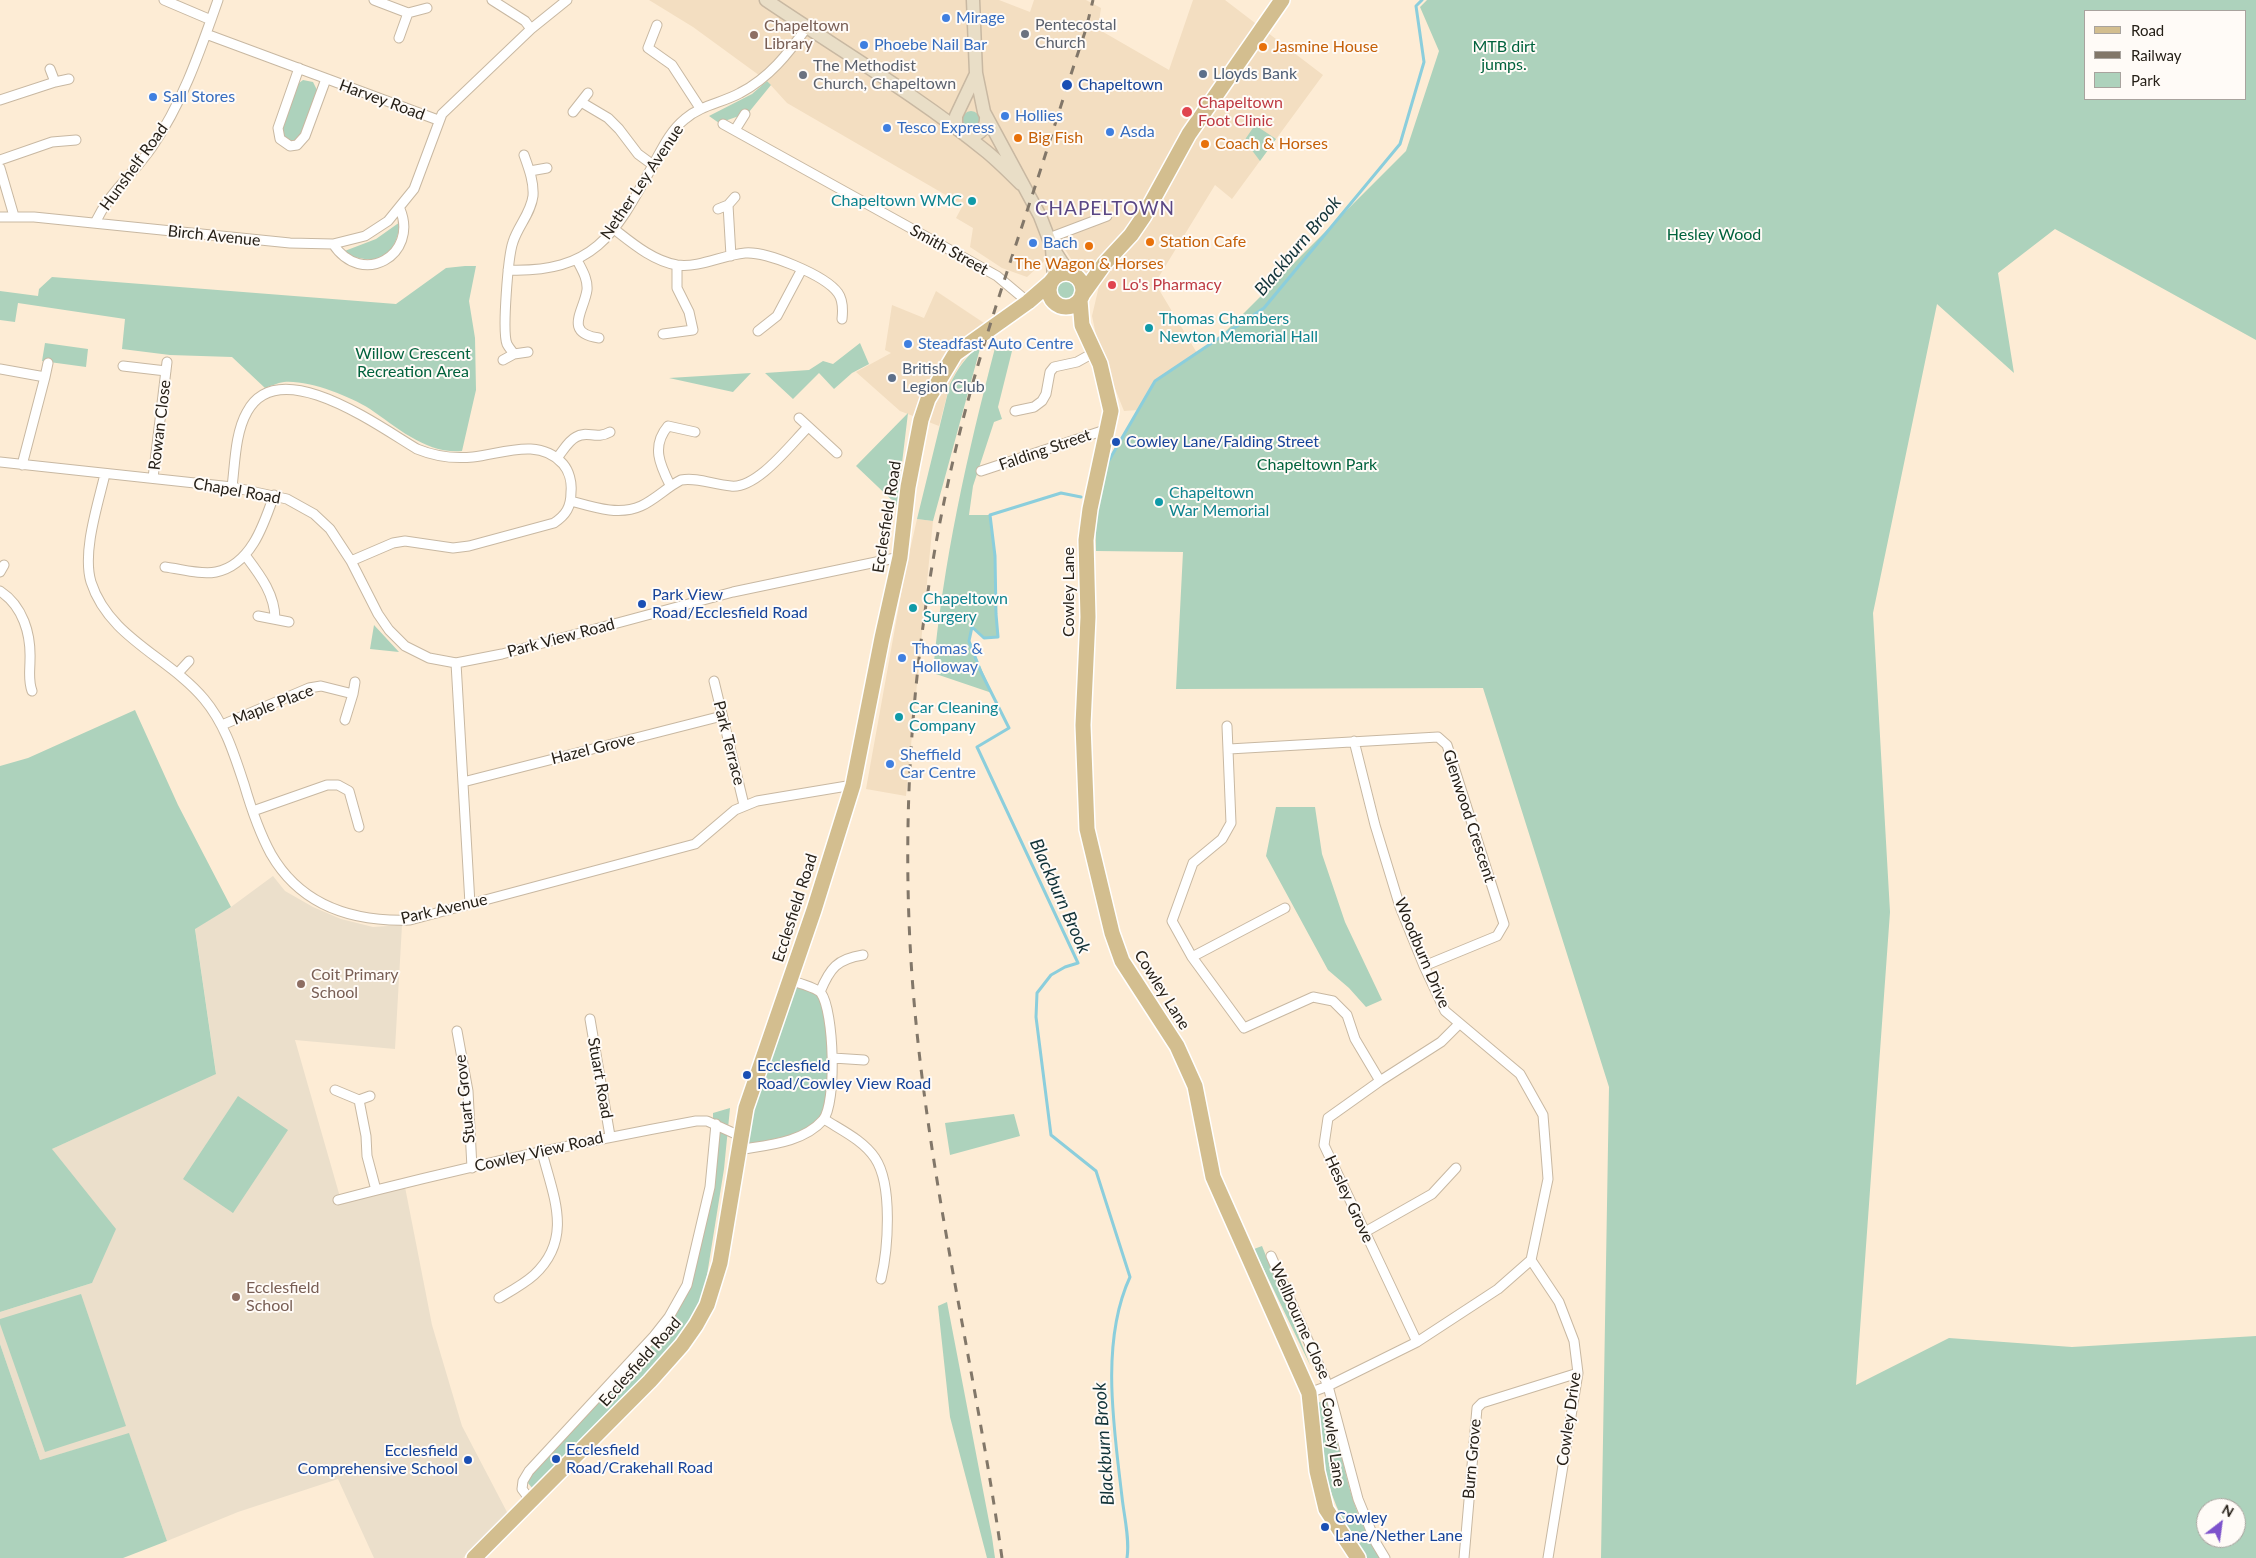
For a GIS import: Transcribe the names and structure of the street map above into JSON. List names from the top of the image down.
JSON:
{
  "streets": {
    "main road": ["Ecclesfield Road", "Cowley Lane"],
    "street": [
      "Harvey Road",
      "Hunshelf Road",
      "Nether Ley Avenue",
      "Birch Avenue",
      "Smith Street",
      "Rowan Close",
      "Falding Street",
      "Chapel Road",
      "Park View Road",
      "Maple Place",
      "Park Terrace",
      "Hazel Grove",
      "Glenwood Crescent",
      "Park Avenue",
      "Woodburn Drive",
      "Stuart Road",
      "Stuart Grove",
      "Cowley View Road",
      "Hesley Grove",
      "Wellbourne Close",
      "Cowley Drive",
      "Burn Grove"
    ]
  },
  "crossings": [
    ["Harvey Road", "Hunshelf Road"],
    ["Harvey Road", "Birch Avenue"],
    ["Hunshelf Road", "Birch Avenue"],
    ["Smith Street", "Ecclesfield Road"],
    ["Rowan Close", "Chapel Road"],
    ["Falding Street", "Cowley Lane"],
    ["Chapel Road", "Park View Road"],
    ["Chapel Road", "Park Avenue"],
    ["Ecclesfield Road", "Cowley Lane"],
    ["Ecclesfield Road", "Park View Road"],
    ["Ecclesfield Road", "Park Avenue"],
    ["Ecclesfield Road", "Cowley View Road"],
    ["Maple Place", "Park Avenue"],
    ["Park Terrace", "Hazel Grove"],
    ["Park Terrace", "Park Avenue"],
    ["Glenwood Crescent", "Woodburn Drive"],
    ["Woodburn Drive", "Hesley Grove"],
    ["Woodburn Drive", "Cowley Drive"],
    ["Stuart Road", "Cowley View Road"],
    ["Stuart Grove", "Cowley View Road"],
    ["Cowley Drive", "Burn Grove"]
  ],
  "districts": ["CHAPELTOWN"],
  "water": ["Blackburn Brook"],
  "parks": [
    "MTB dirt jumps.",
    "Hesley Wood",
    "Willow Crescent Recreation Area",
    "Chapeltown Park"
  ],
  "places": [
    "Mirage",
    "Pentecostal Church",
    "Chapeltown Library",
    "Phoebe Nail Bar",
    "Jasmine House",
    "Lloyds Bank",
    "The Methodist Church, Chapeltown",
    "Chapeltown",
    "Sall Stores",
    "Chapeltown Foot Clinic",
    "Hollies",
    "Tesco Express",
    "Asda",
    "Big Fish",
    "Coach & Horses",
    "Chapeltown WMC",
    "Station Cafe",
    "Bach",
    "The Wagon & Horses",
    "Lo's Pharmacy",
    "Thomas Chambers Newton Memorial Hall",
    "Steadfast Auto Centre",
    "British Legion Club",
    "Cowley Lane/Falding Street",
    "Chapeltown War Memorial",
    "Park View Road/Ecclesfield Road",
    "Chapeltown Surgery",
    "Thomas & Holloway",
    "Car Cleaning Company",
    "Sheffield Car Centre",
    "Coit Primary School",
    "Ecclesfield Road/Cowley View Road",
    "Ecclesfield School",
    "Ecclesfield Road/Crakehall Road",
    "Ecclesfield Comprehensive School",
    "Cowley Lane/Nether Lane"
  ],
  "legend": ["Road", "Railway", "Park"],
  "north": "top right"
}
